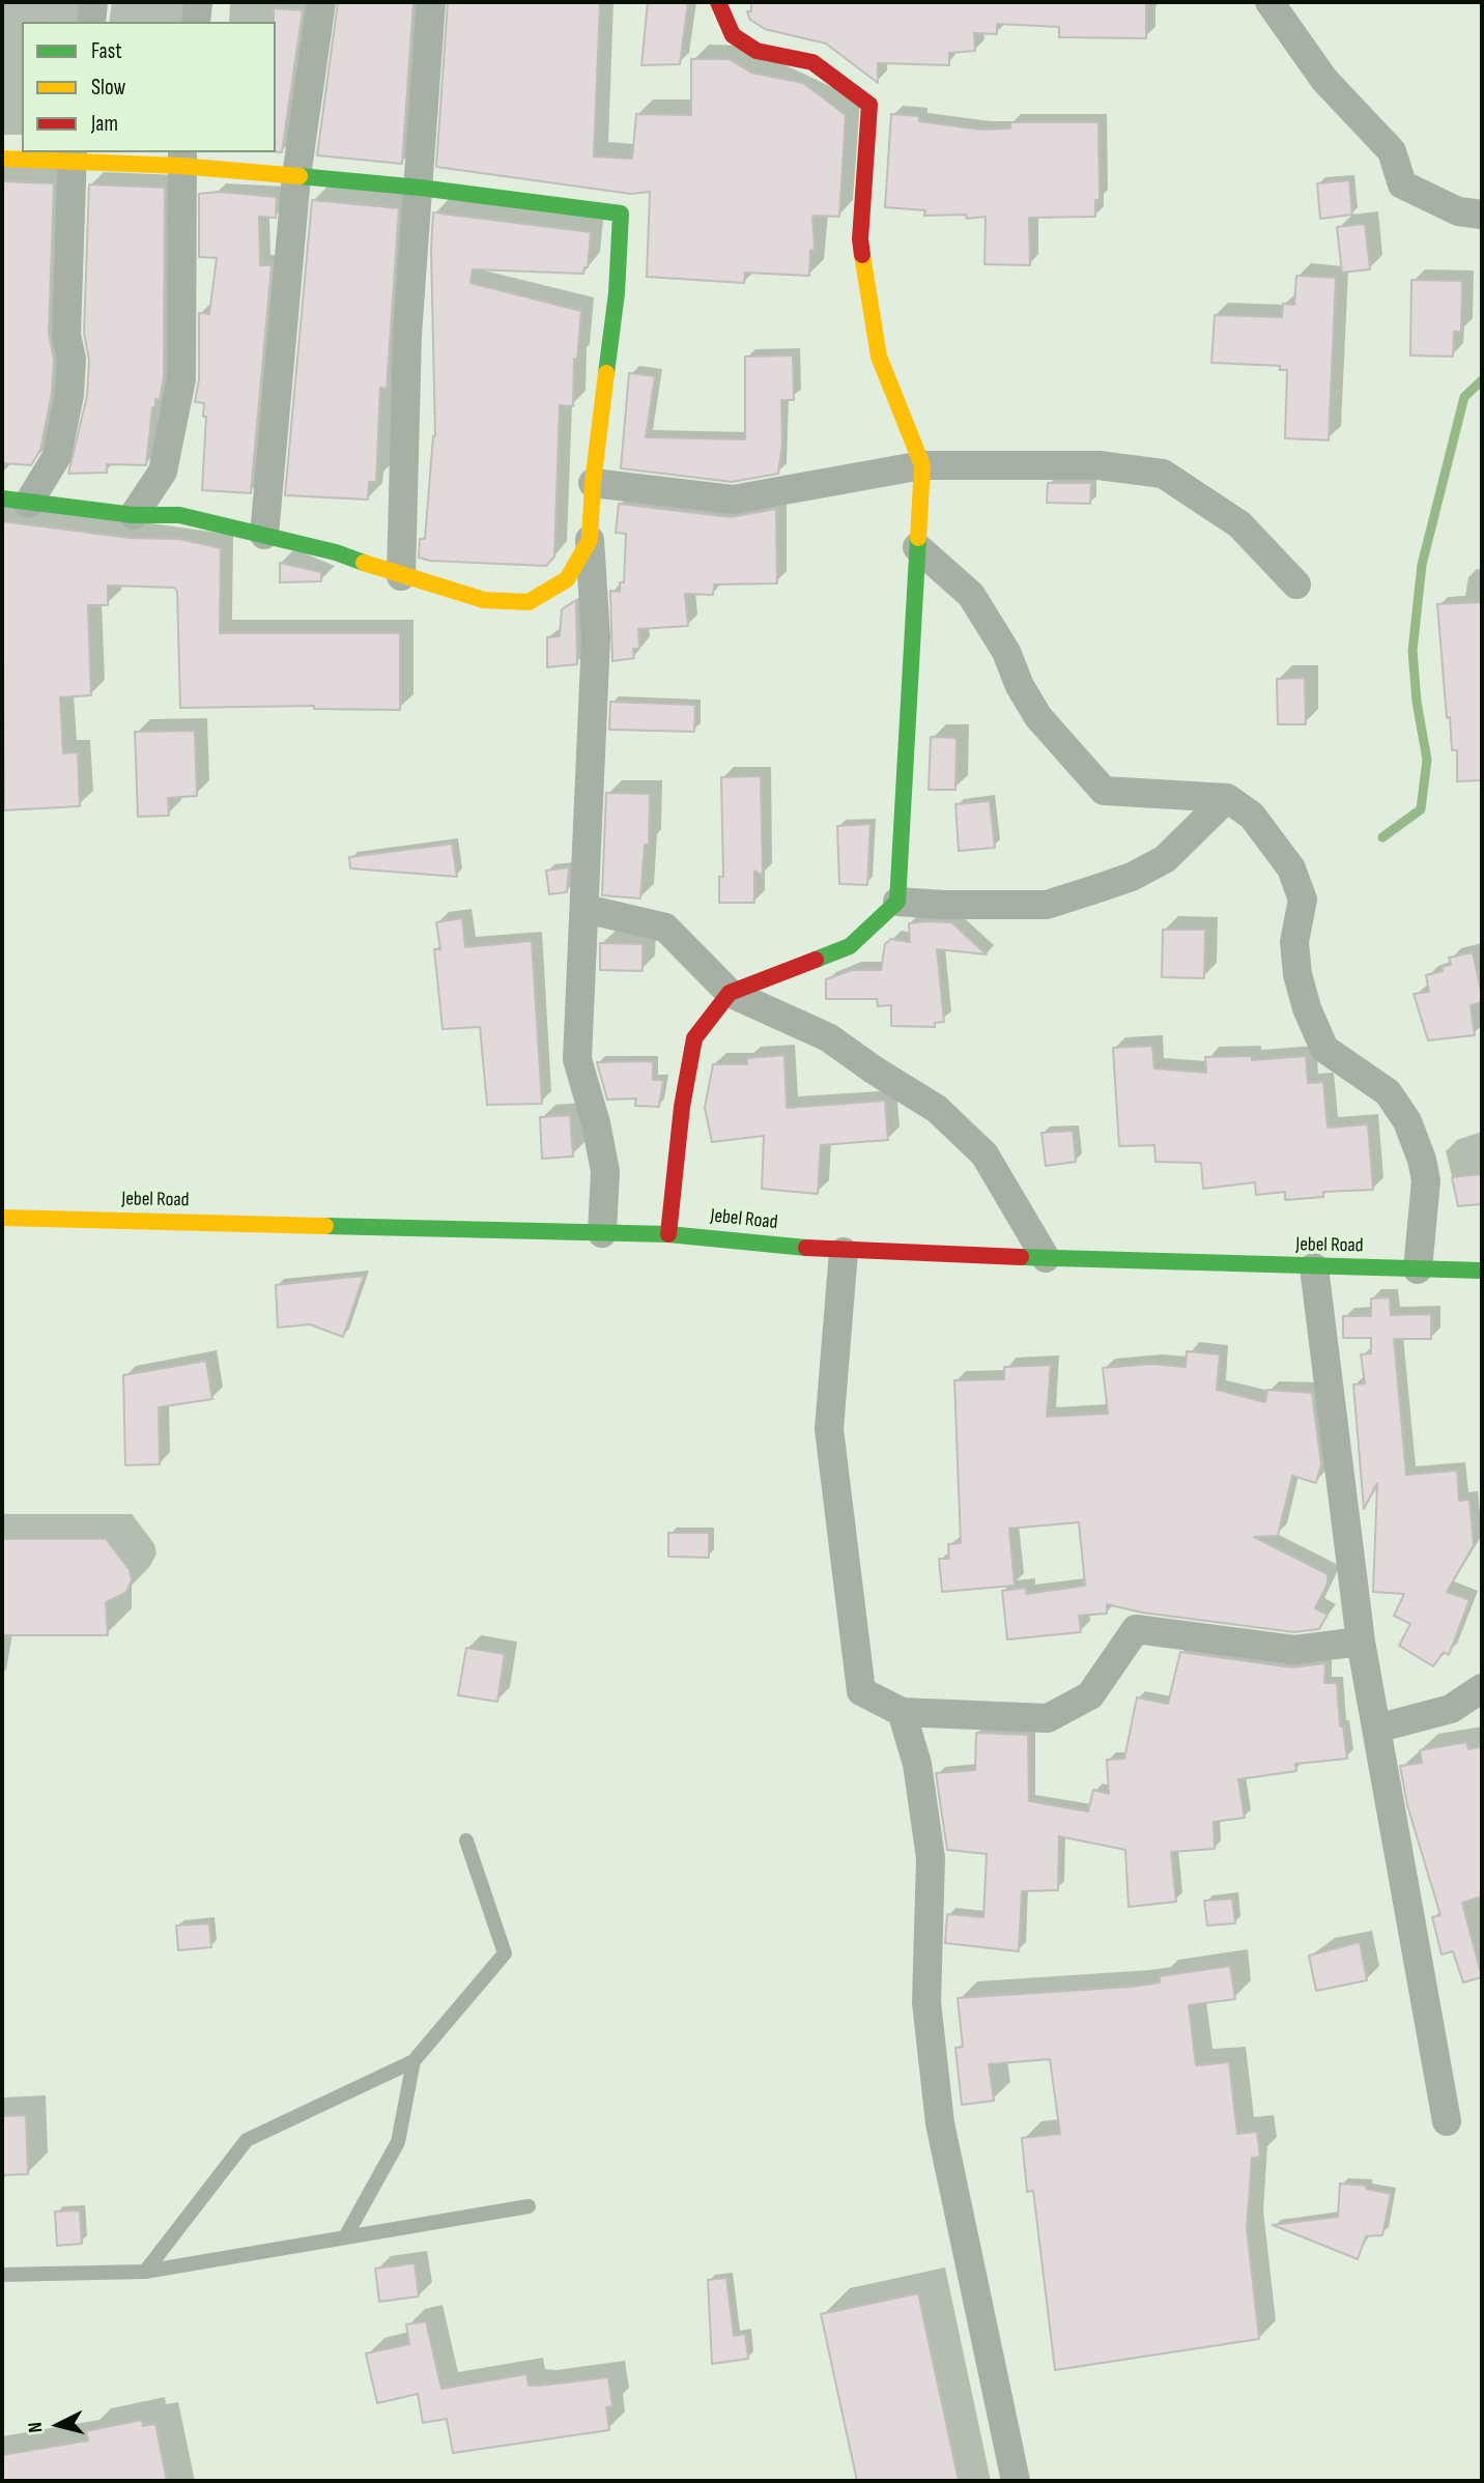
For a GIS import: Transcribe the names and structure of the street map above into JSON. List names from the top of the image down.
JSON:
{
  "streets": {
    "street": ["Jebel Road"]
  },
  "legend": ["Fast", "Slow", "Jam"],
  "north": "left"
}
